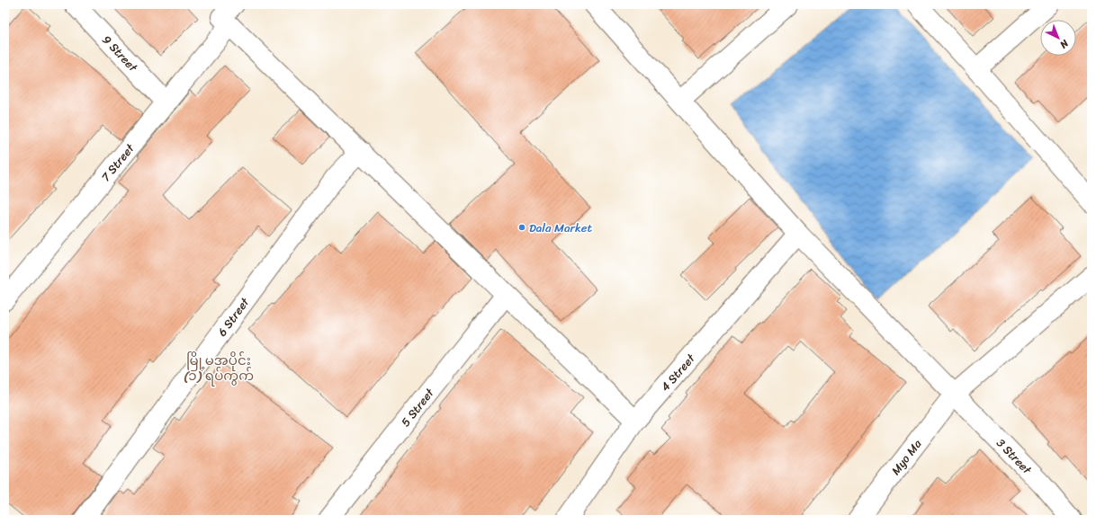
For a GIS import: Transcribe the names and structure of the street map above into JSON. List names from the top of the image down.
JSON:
{
  "streets": {
    "street": [
      "9 Street",
      "7 Street",
      "6 Street",
      "4 Street",
      "5 Street",
      "3 Street",
      "Myo Ma"
    ]
  },
  "crossings": [
    ["9 Street", "7 Street"],
    ["4 Street", "3 Street"],
    ["3 Street", "Myo Ma"]
  ],
  "districts": ["မြို့မအပိုင်း (၁) ရပ်ကွက်"],
  "places": ["Dala Market"],
  "north": "bottom right"
}
